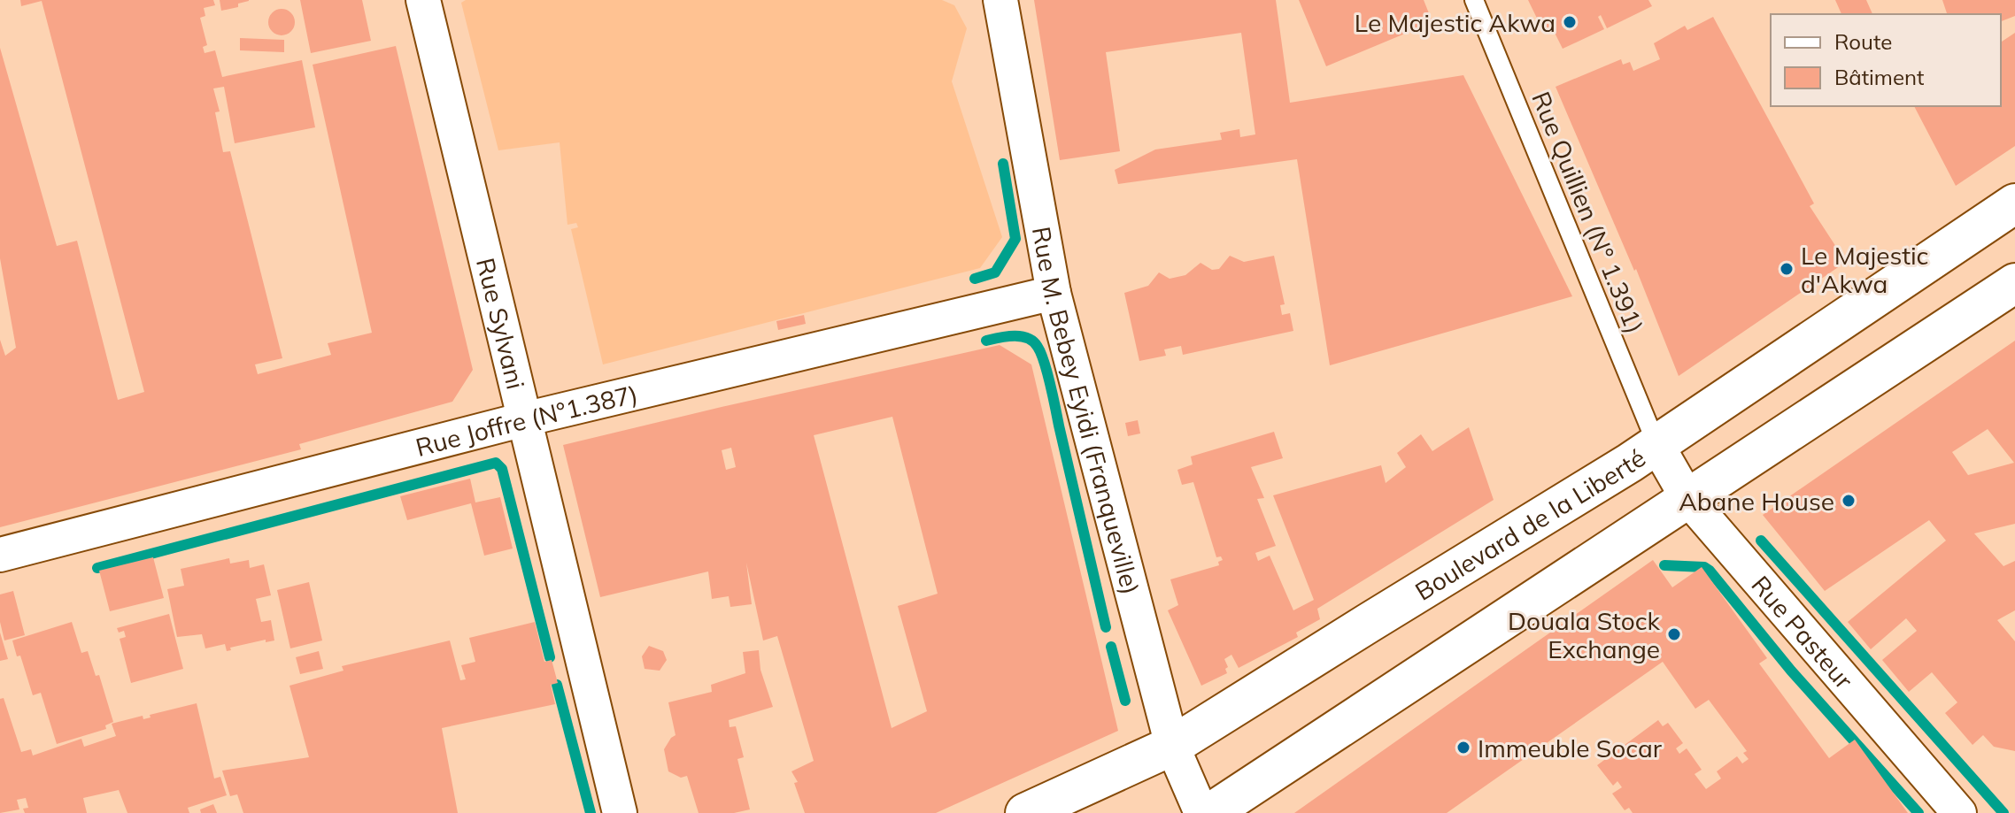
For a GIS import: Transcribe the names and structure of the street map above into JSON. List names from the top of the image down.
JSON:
{
  "streets": {
    "main road": ["Boulevard de la Liberté"],
    "street": [
      "Rue Sylvani",
      "Rue M. Bebey Eyidi (Franqueville)",
      "Rue Joffre (N°1.387)",
      "Rue Pasteur"
    ],
    "lane": ["Rue Quillien (N° 1.391)"]
  },
  "crossings": [
    ["Rue Quillien (N° 1.391)", "Boulevard de la Liberté"],
    ["Rue Quillien (N° 1.391)", "Rue Pasteur"],
    ["Rue Sylvani", "Rue Joffre (N°1.387)"],
    ["Rue M. Bebey Eyidi (Franqueville)", "Rue Joffre (N°1.387)"],
    ["Rue M. Bebey Eyidi (Franqueville)", "Boulevard de la Liberté"],
    ["Boulevard de la Liberté", "Rue Pasteur"]
  ],
  "places": [
    "Le Majestic Akwa",
    "Le Majestic d'Akwa",
    "Abane House",
    "Douala Stock Exchange",
    "Immeuble Socar"
  ],
  "legend": ["Route", "Bâtiment"]
}
